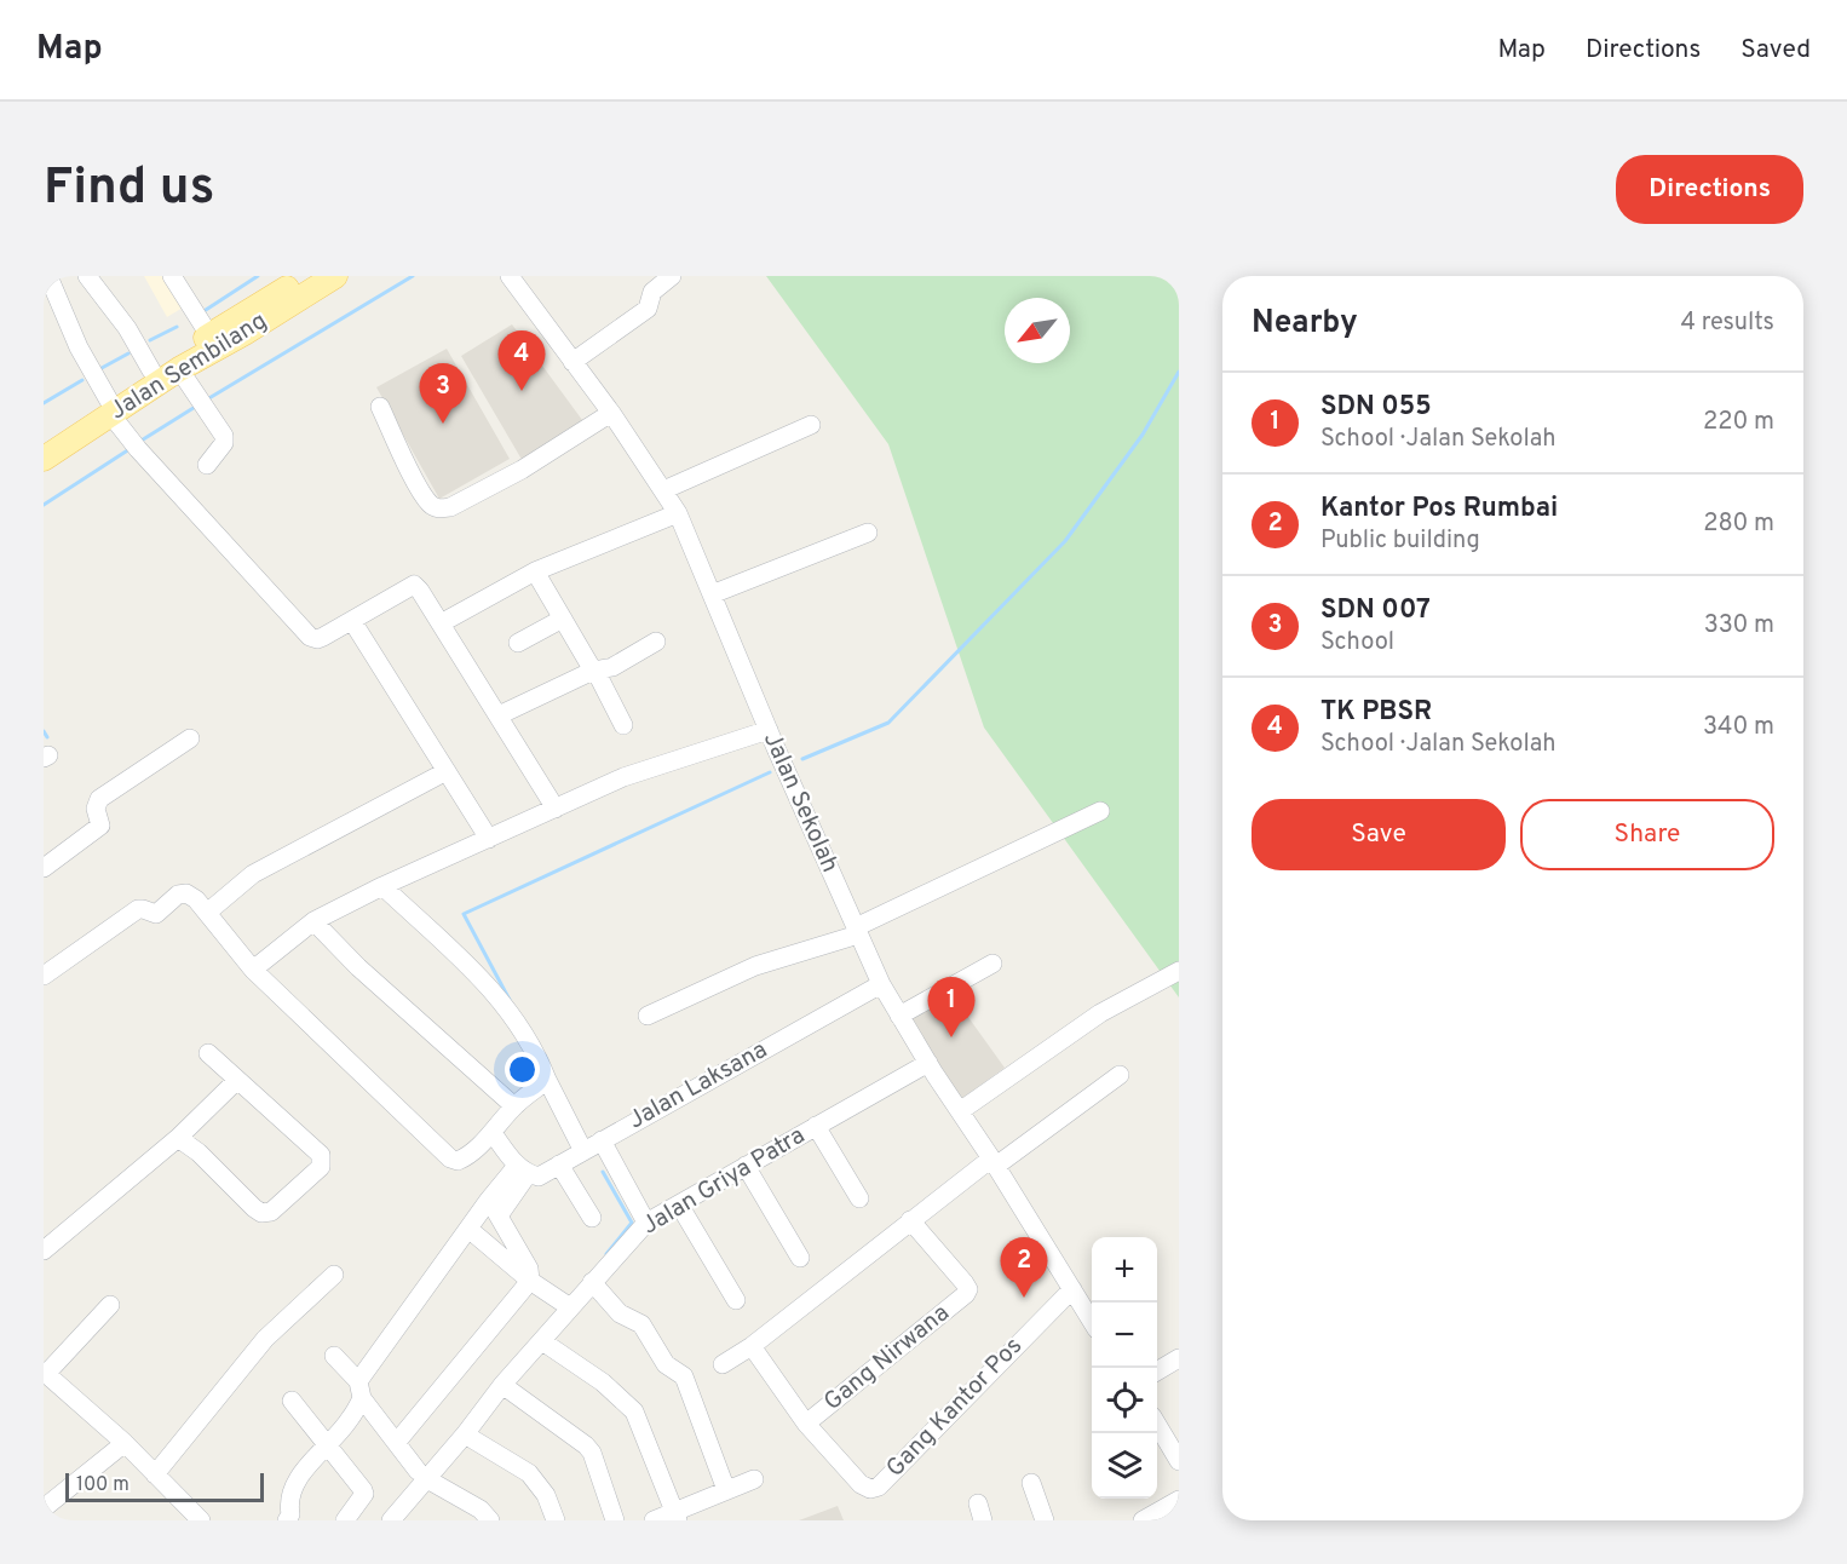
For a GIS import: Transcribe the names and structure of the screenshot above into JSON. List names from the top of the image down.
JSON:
{
  "streets": {
    "main road": ["Jalan Sembilang"],
    "street": [
      "Jalan Sekolah",
      "Jalan Laksana",
      "Jalan Griya Patra",
      "Gang Nirwana",
      "Gang Kantor Pos"
    ]
  },
  "crossings": [
    ["Jalan Sekolah", "Jalan Laksana"],
    ["Jalan Sekolah", "Jalan Griya Patra"],
    ["Jalan Sekolah", "Gang Kantor Pos"],
    ["Gang Nirwana", "Gang Kantor Pos"]
  ],
  "scale_bar": "100 m",
  "north": "bottom left",
  "page": {
    "header": "Map",
    "nav": ["Map", "Directions", "Saved"],
    "buttons": [
      "Directions",
      ["Save", "Share"]
    ],
    "title": "Find us",
    "heading": ["Nearby", "4 results"],
    "pins": [
      "4",
      "3",
      "1",
      "2"
    ],
    "list": [
      {
        "mark": "1",
        "name": "SDN 055",
        "note": "School · Jalan Sekolah",
        "value": "220 m"
      },
      {
        "mark": "2",
        "name": "Kantor Pos Rumbai",
        "note": "Public building",
        "value": "280 m"
      },
      {
        "mark": "3",
        "name": "SDN 007",
        "note": "School",
        "value": "330 m"
      },
      {
        "mark": "4",
        "name": "TK PBSR",
        "note": "School · Jalan Sekolah",
        "value": "340 m"
      }
    ],
    "map_buttons": ["+", "−"],
    "scale": "100 m"
  }
}
